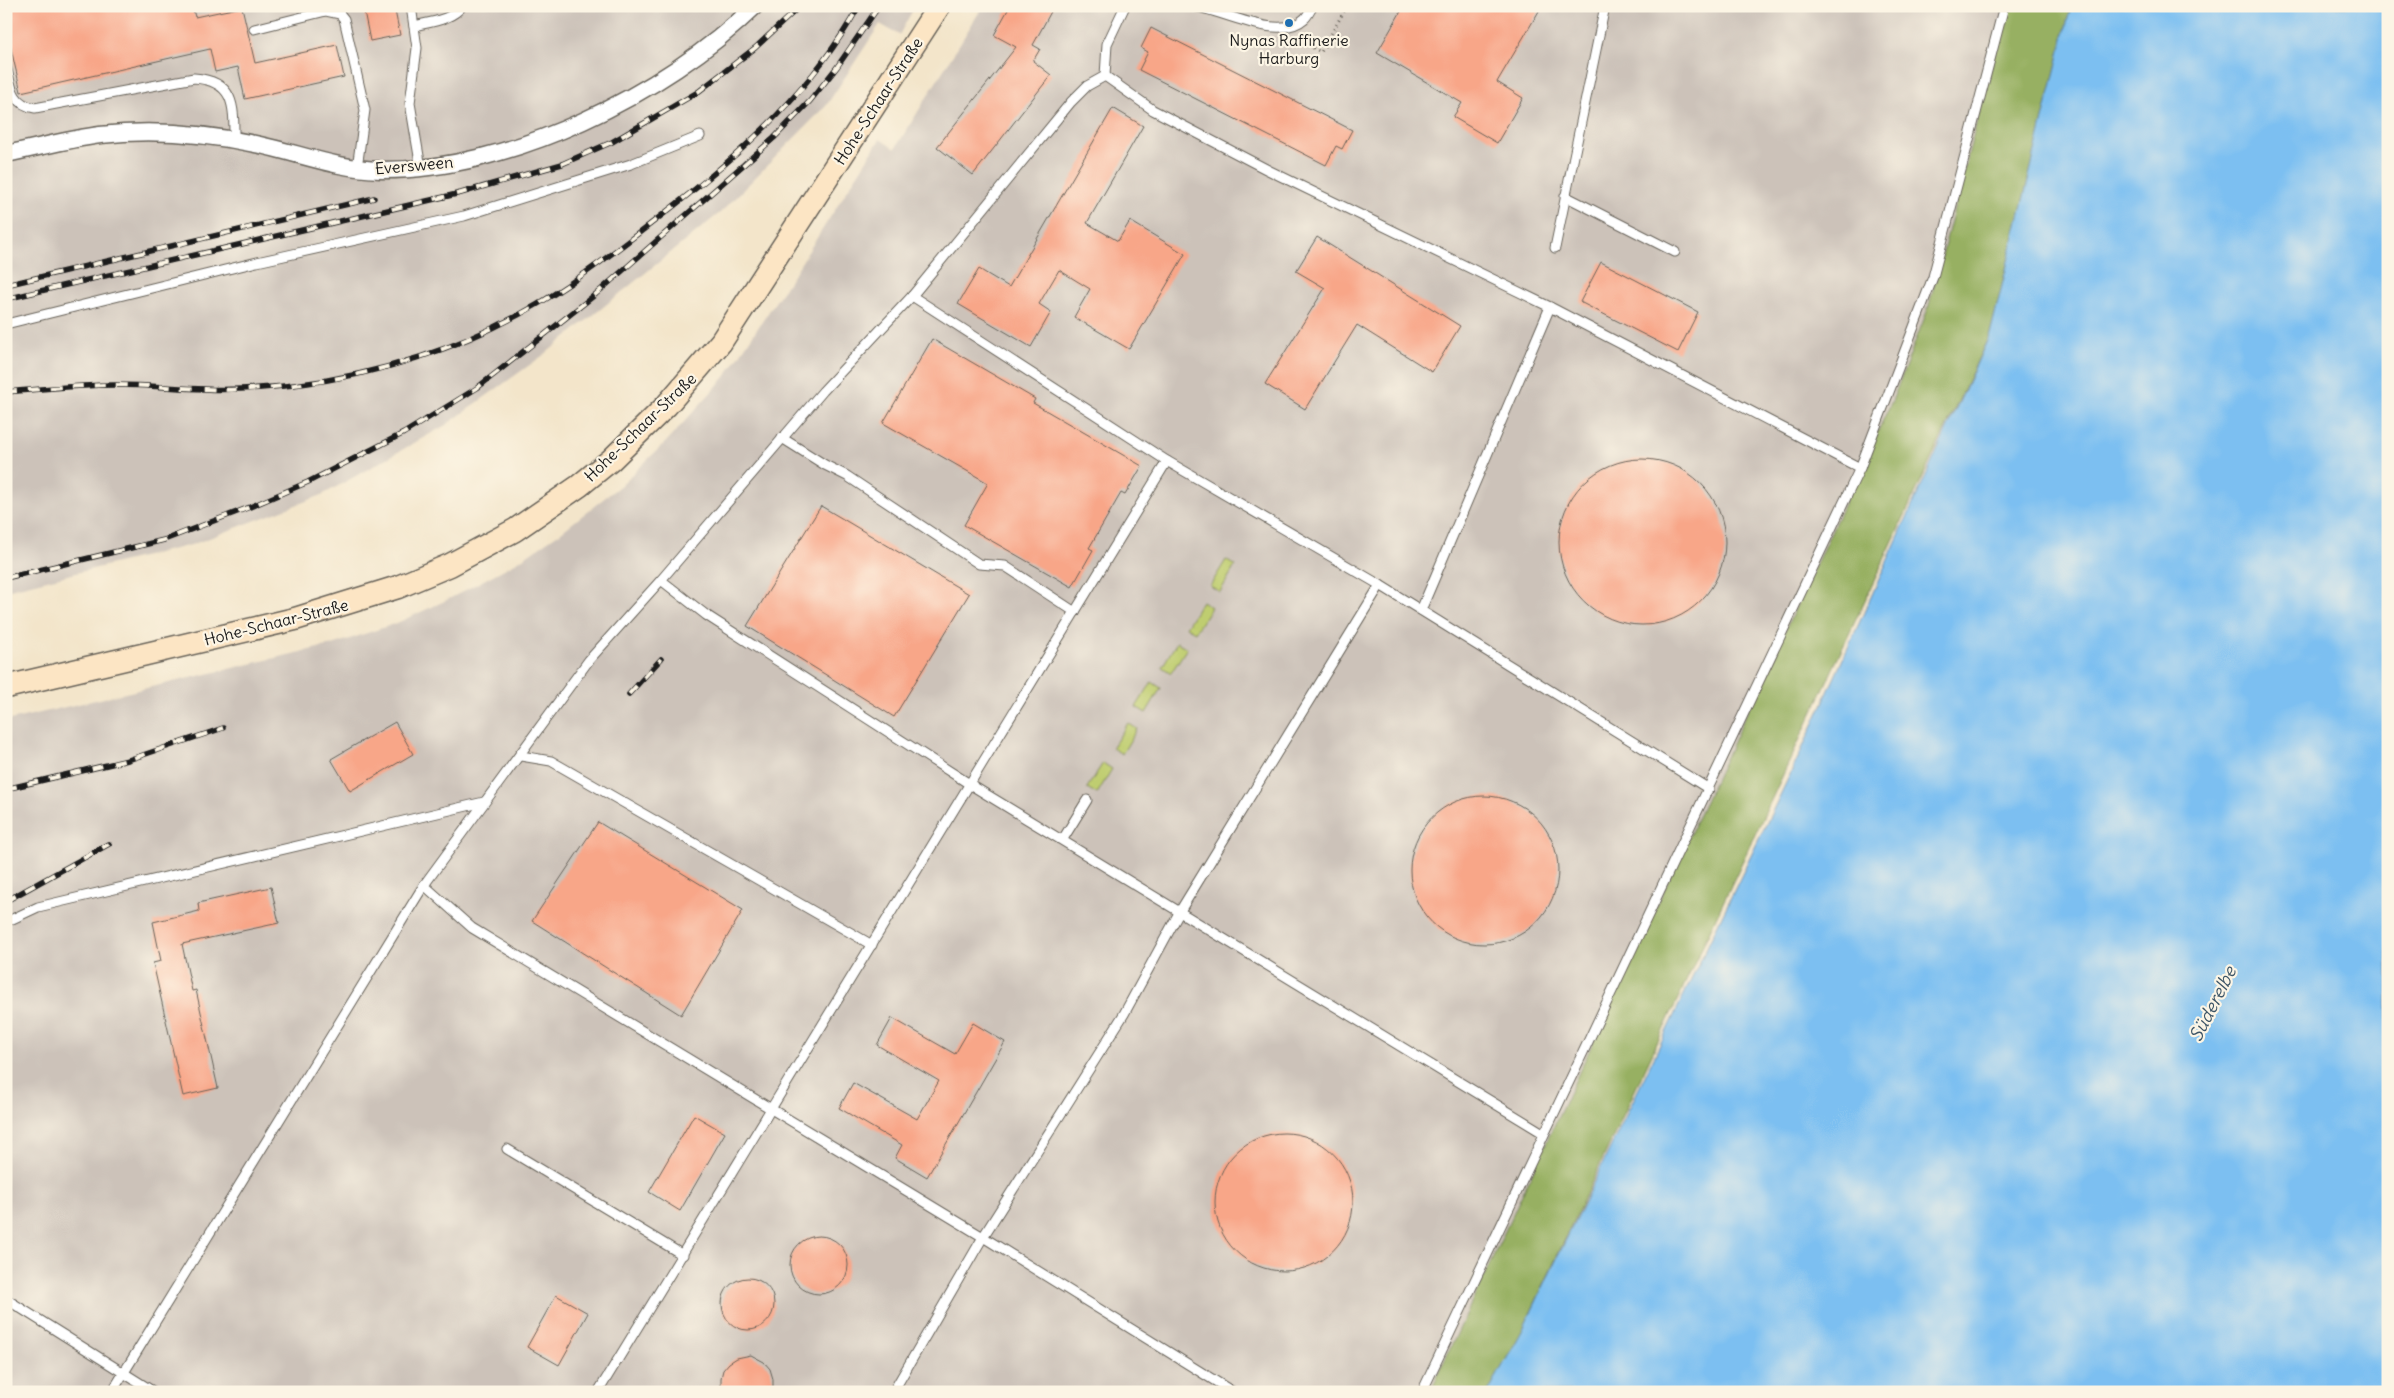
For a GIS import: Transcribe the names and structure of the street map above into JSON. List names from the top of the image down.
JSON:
{
  "streets": {
    "main road": ["Hohe-Schaar-Straße"],
    "street": ["Eversween"]
  },
  "water": ["Süderelbe"],
  "places": ["Nynas Raffinerie Harburg"]
}
